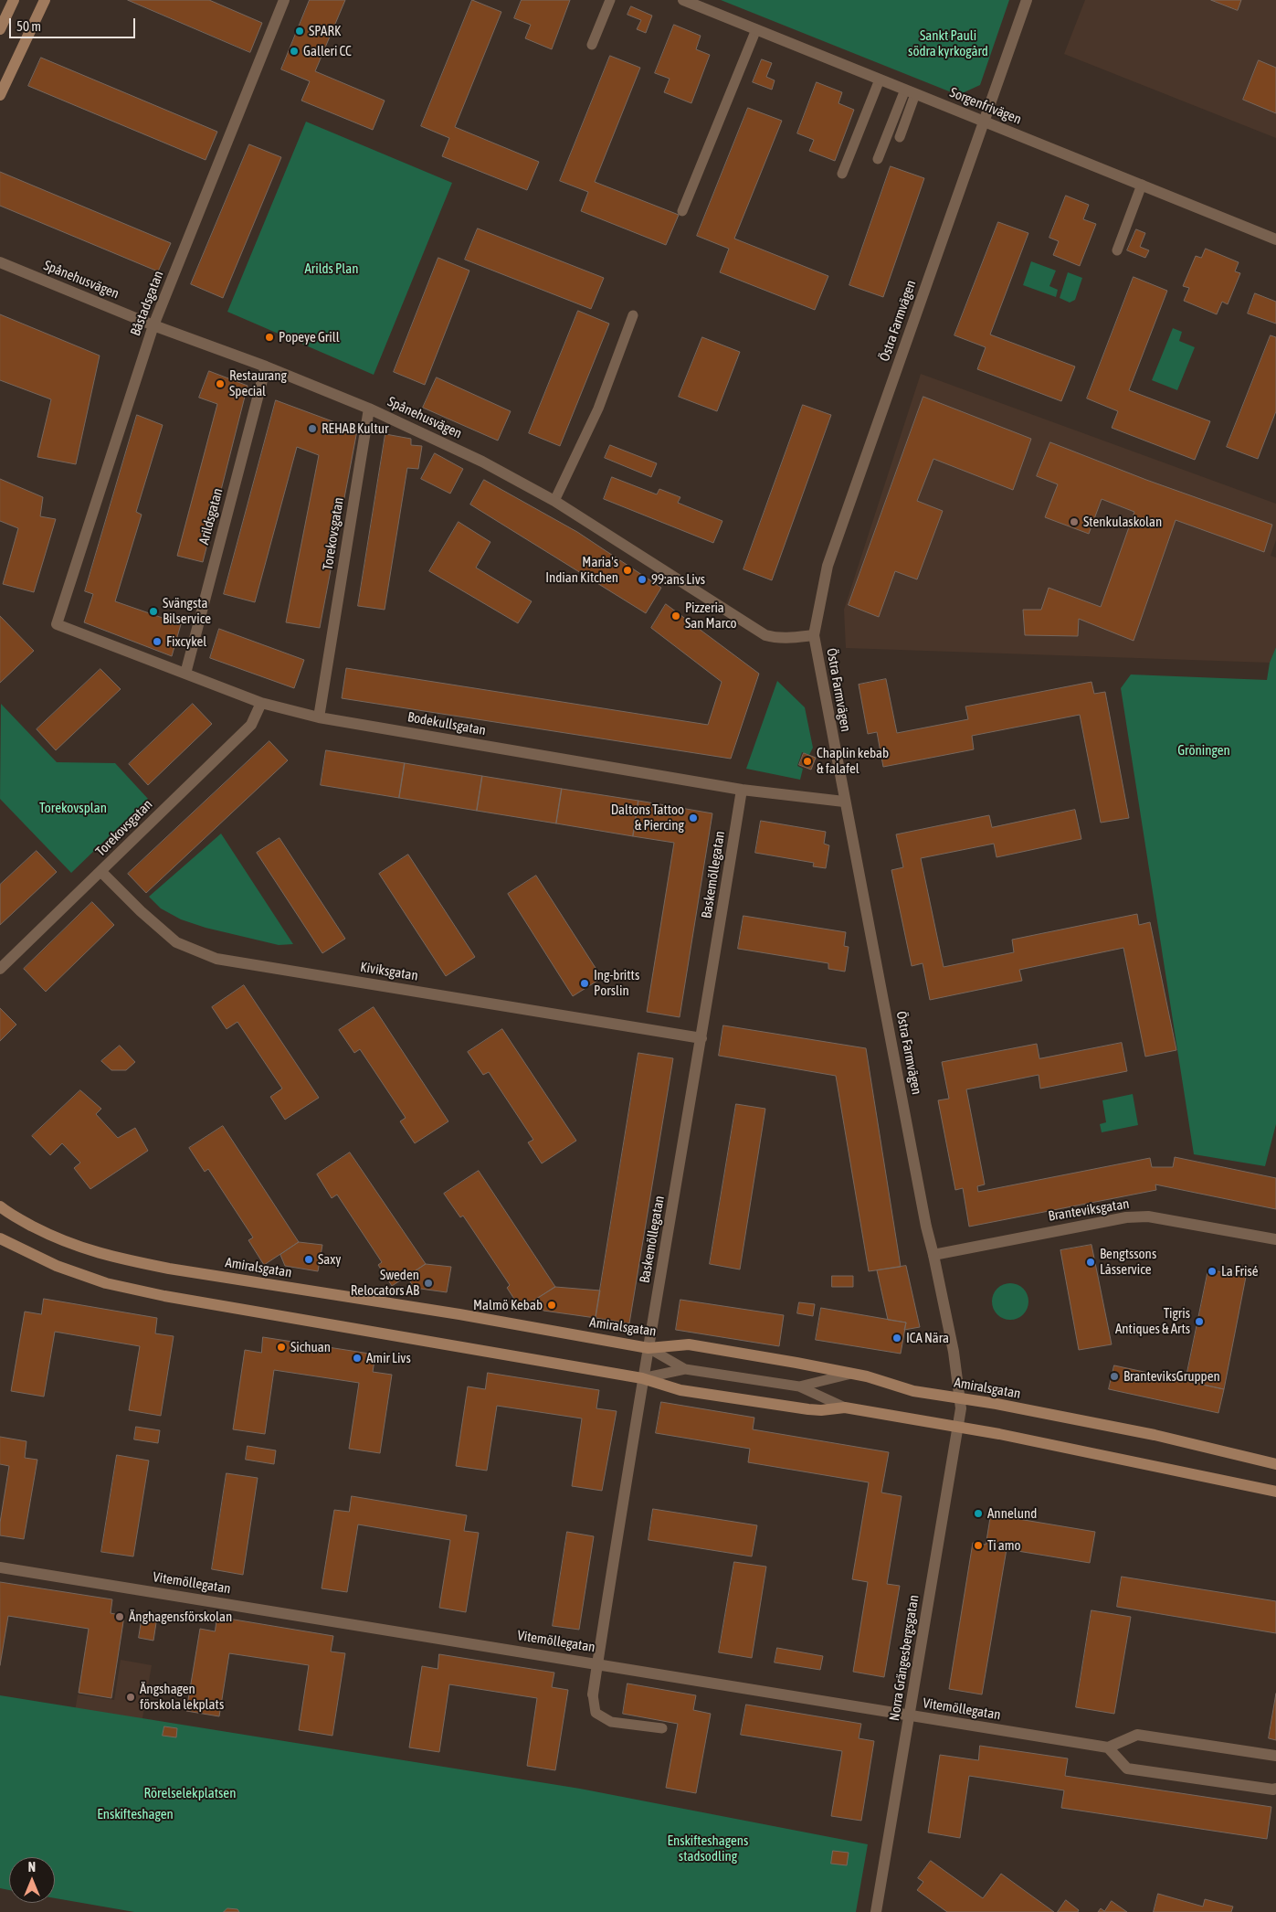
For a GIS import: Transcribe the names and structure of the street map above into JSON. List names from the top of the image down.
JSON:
{
  "streets": {
    "main road": ["Amiralsgatan"],
    "street": [
      "Sorgenfrivägen",
      "Spånehusvägen",
      "Båstadsgatan",
      "Östra Farmvägen",
      "Arildsgatan",
      "Torekovsgatan",
      "Bodekullsgatan",
      "Baskemöllegatan",
      "Kiviksgatan",
      "Branteviksgatan",
      "Vitemöllegatan",
      "Norra Grängesbergsgatan"
    ]
  },
  "crossings": [
    ["Sorgenfrivägen", "Östra Farmvägen"],
    ["Spånehusvägen", "Båstadsgatan"],
    ["Spånehusvägen", "Östra Farmvägen"],
    ["Spånehusvägen", "Arildsgatan"],
    ["Spånehusvägen", "Torekovsgatan"],
    ["Båstadsgatan", "Bodekullsgatan"],
    ["Östra Farmvägen", "Bodekullsgatan"],
    ["Östra Farmvägen", "Branteviksgatan"],
    ["Östra Farmvägen", "Amiralsgatan"],
    ["Östra Farmvägen", "Norra Grängesbergsgatan"],
    ["Arildsgatan", "Bodekullsgatan"],
    ["Torekovsgatan", "Bodekullsgatan"],
    ["Torekovsgatan", "Kiviksgatan"],
    ["Bodekullsgatan", "Baskemöllegatan"],
    ["Baskemöllegatan", "Kiviksgatan"],
    ["Baskemöllegatan", "Amiralsgatan"],
    ["Baskemöllegatan", "Vitemöllegatan"],
    ["Amiralsgatan", "Norra Grängesbergsgatan"],
    ["Vitemöllegatan", "Norra Grängesbergsgatan"]
  ],
  "parks": [
    "Sankt Pauli södra kyrkogård",
    "Arilds Plan",
    "Gröningen",
    "Torekovsplan",
    "Rörelselekplatsen",
    "Enskifteshagen",
    "Enskifteshagens stadsodling"
  ],
  "places": [
    "SPARK",
    "Galleri CC",
    "Popeye Grill",
    "Restaurang Special",
    "REHAB Kultur",
    "Stenkulaskolan",
    "Maria's Indian Kitchen",
    "99:ans Livs",
    "Svängsta Bilservice",
    "Pizzeria San Marco",
    "Fixcykel",
    "Chaplin kebab & falafel",
    "Daltons Tattoo & Piercing",
    "Ing-britts Porslin",
    "Saxy",
    "Bengtssons Låsservice",
    "La Frisé",
    "Sweden Relocators AB",
    "Malmö Kebab",
    "Tigris Antiques & Arts",
    "ICA Nära",
    "Sichuan",
    "Amir Livs",
    "BranteviksGruppen",
    "Annelund",
    "Ti amo",
    "Änghagensförskolan",
    "Ängshagen förskola lekplats"
  ],
  "scale_bar": "50 m",
  "north": "top"
}
